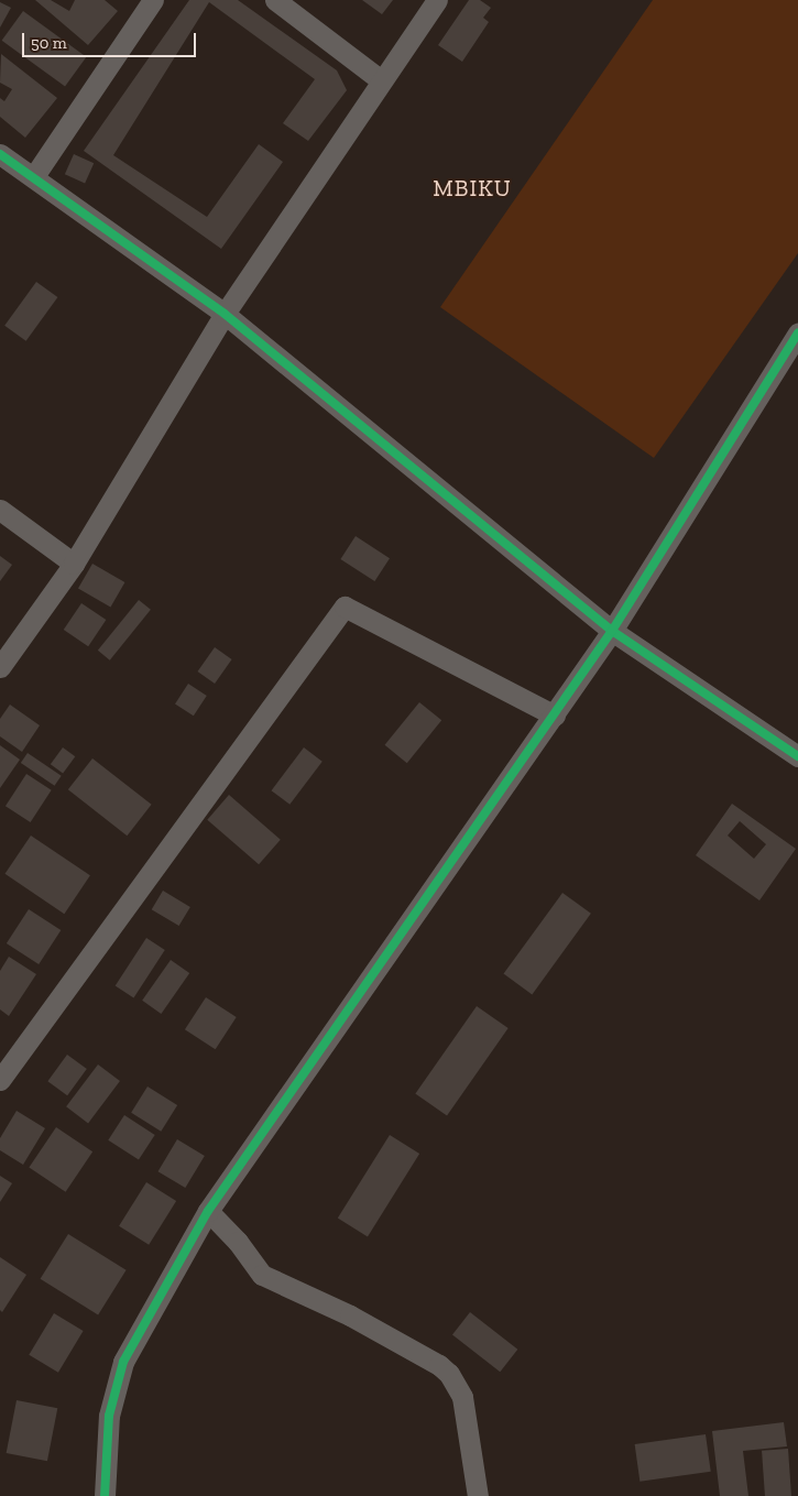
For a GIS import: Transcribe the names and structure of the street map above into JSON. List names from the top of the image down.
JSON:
{
  "districts": ["MBIKU"],
  "scale_bar": "50 m"
}
